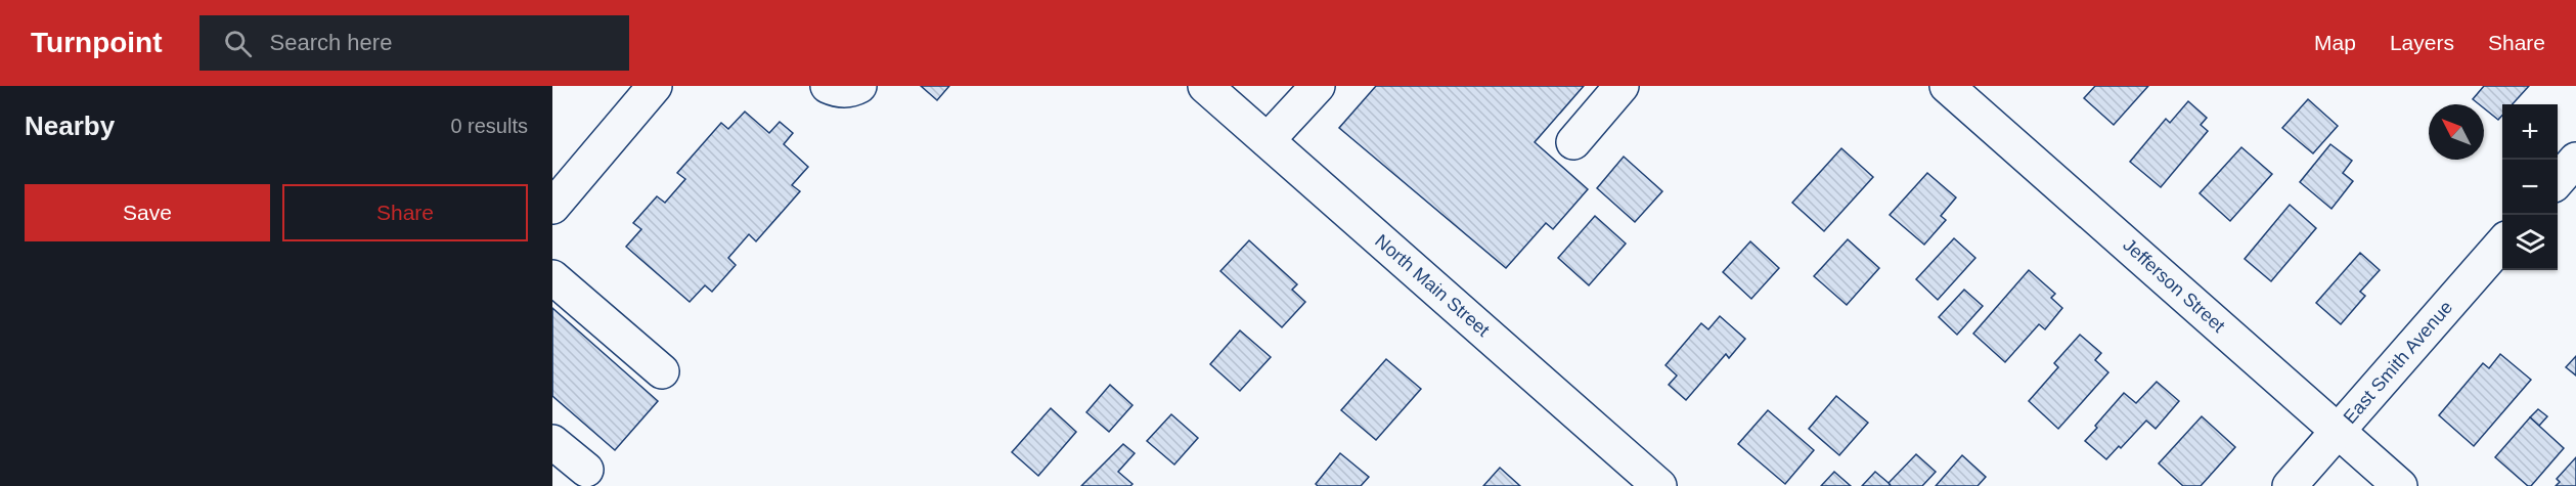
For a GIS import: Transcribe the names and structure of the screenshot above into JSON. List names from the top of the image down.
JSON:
{
  "streets": {
    "street": ["North Main Street", "Jefferson Street", "East Smith Avenue"]
  },
  "crossings": [
    ["Jefferson Street", "East Smith Avenue"]
  ],
  "north": "top left",
  "page": {
    "header": "Turnpoint",
    "search": "Search here",
    "nav": ["Map", "Layers", "Share"],
    "heading": ["Nearby", "0 results"],
    "map_buttons": ["+", "−"],
    "buttons": ["Save", "Share"]
  }
}
